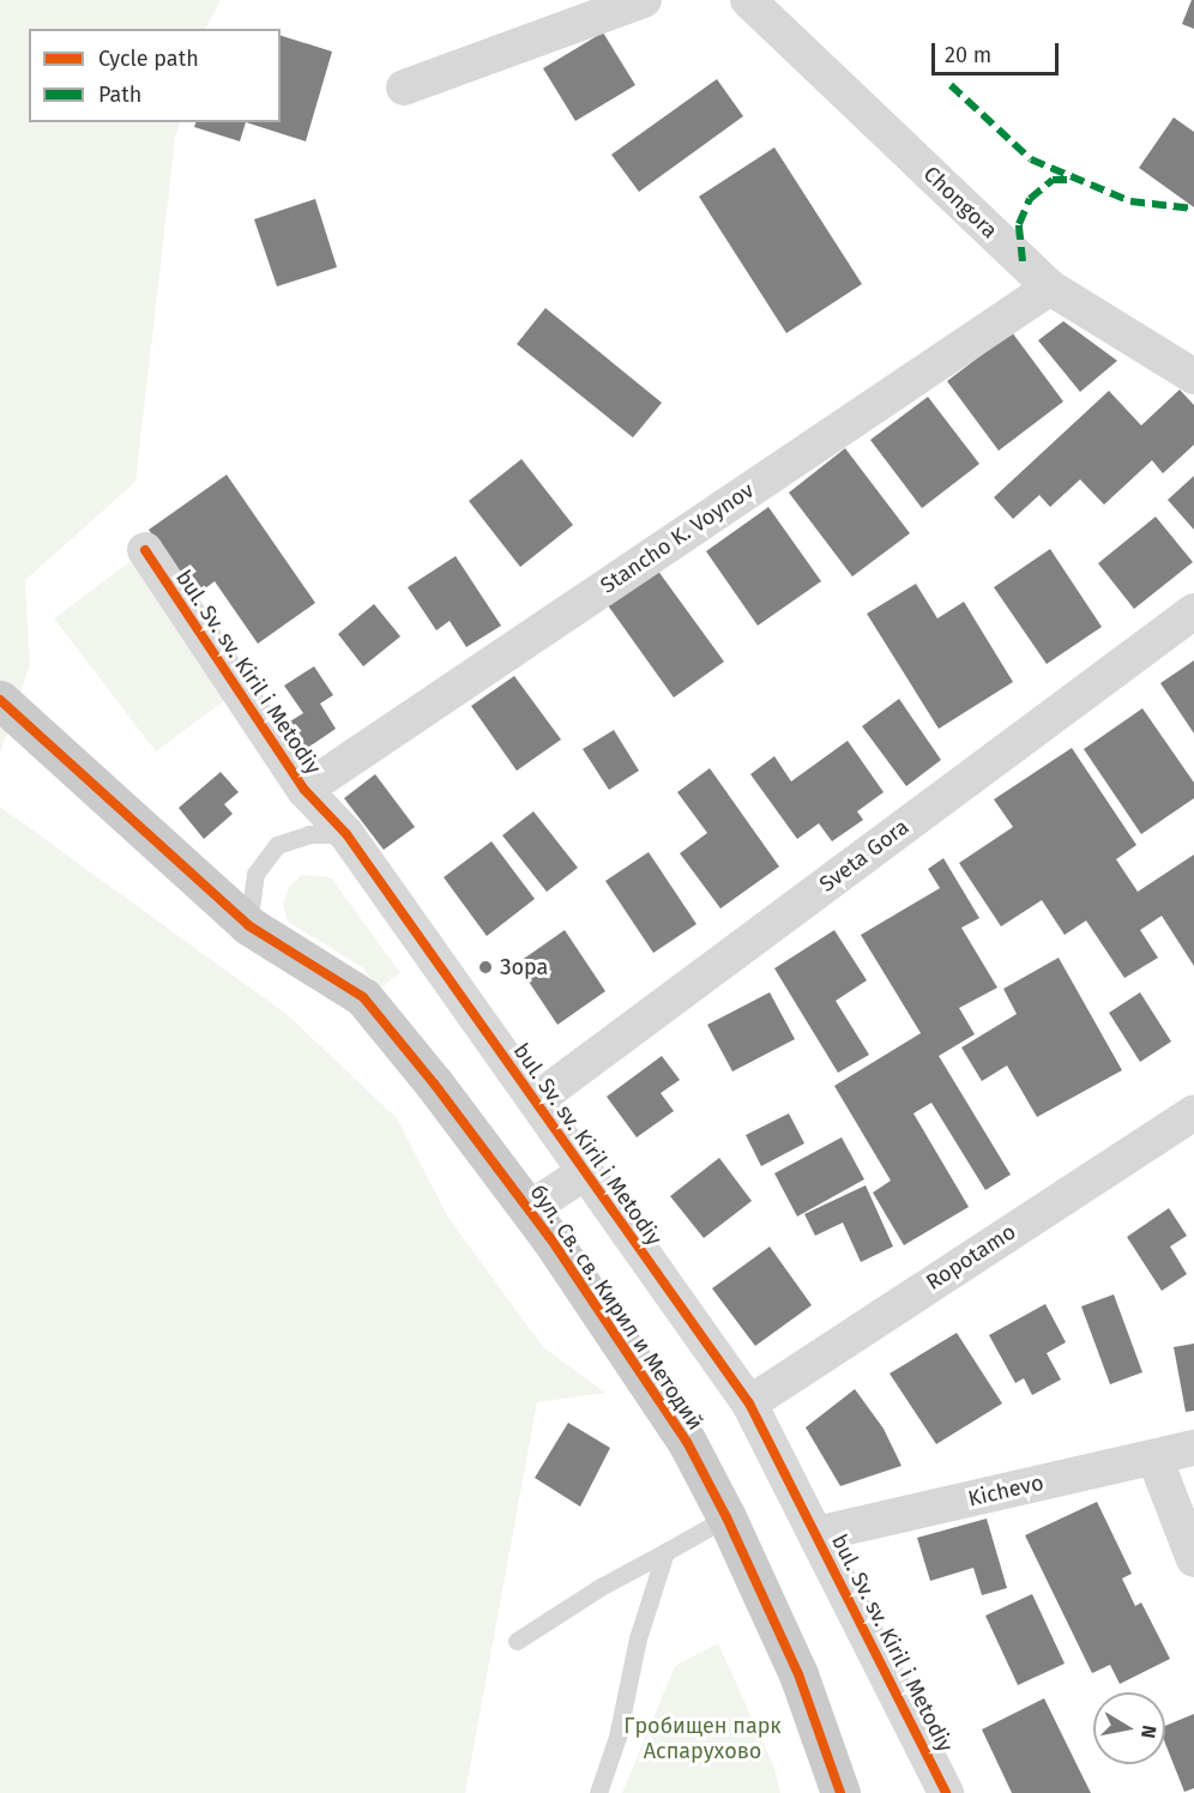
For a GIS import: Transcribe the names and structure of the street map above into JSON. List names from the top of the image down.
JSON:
{
  "streets": {
    "main road": ["бул. Св. св. Кирил и Методий"],
    "street": [
      "Chongora",
      "Stancho K. Voynov",
      "bul. Sv. sv. Kiril i Metodiy",
      "Sveta Gora",
      "Ropotamo",
      "Kichevo"
    ]
  },
  "crossings": [
    ["Chongora", "Stancho K. Voynov"],
    ["Stancho K. Voynov", "bul. Sv. sv. Kiril i Metodiy"],
    ["bul. Sv. sv. Kiril i Metodiy", "Sveta Gora"],
    ["bul. Sv. sv. Kiril i Metodiy", "Ropotamo"],
    ["bul. Sv. sv. Kiril i Metodiy", "Kichevo"]
  ],
  "parks": ["Гробищен парк Аспарухово"],
  "places": ["Зора"],
  "legend": ["Cycle path", "Path"],
  "scale_bar": "20 m",
  "north": "right"
}
